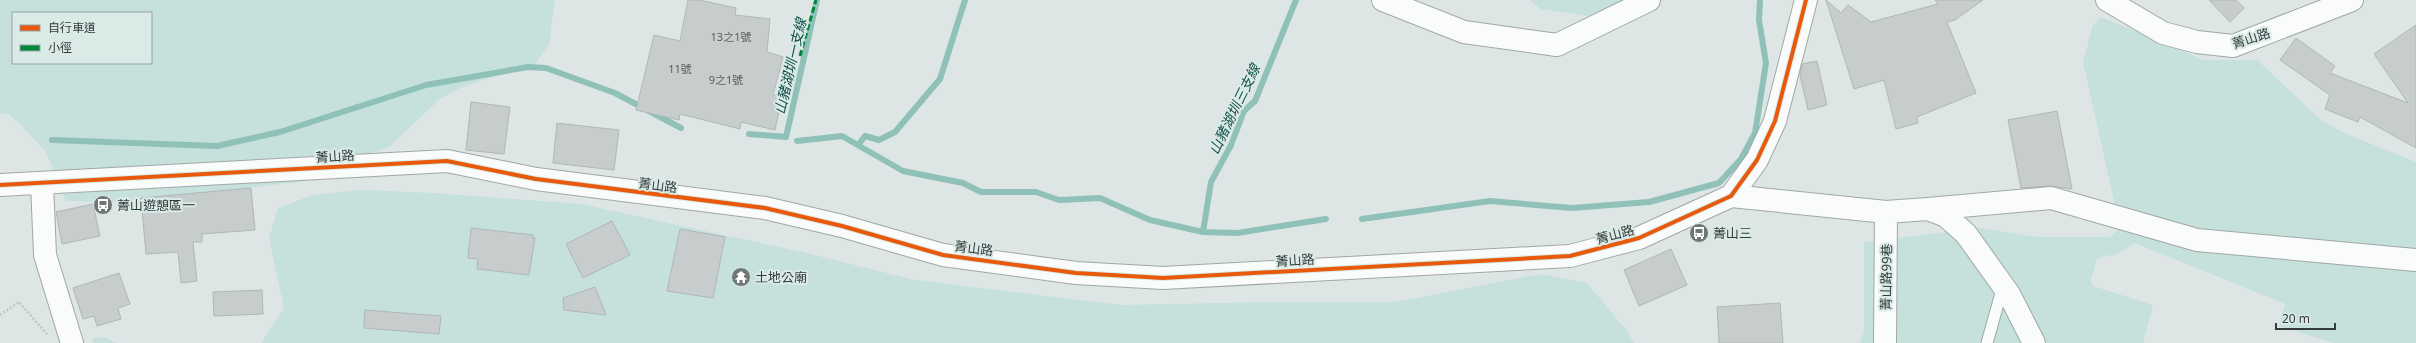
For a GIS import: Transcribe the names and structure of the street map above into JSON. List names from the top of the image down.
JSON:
{
  "streets": {
    "street": ["菁山路", "菁山路99巷"]
  },
  "water": ["山豬湖圳一支線", "山豬湖圳三支線"],
  "places": {
    "bus stop": ["菁山遊憩區一", "菁山三"],
    "temple": ["土地公廟"]
  },
  "house_numbers": ["13之1號", "11號", "9之1號"],
  "legend": ["自行車道", "小徑"],
  "scale_bar": "20 m"
}
